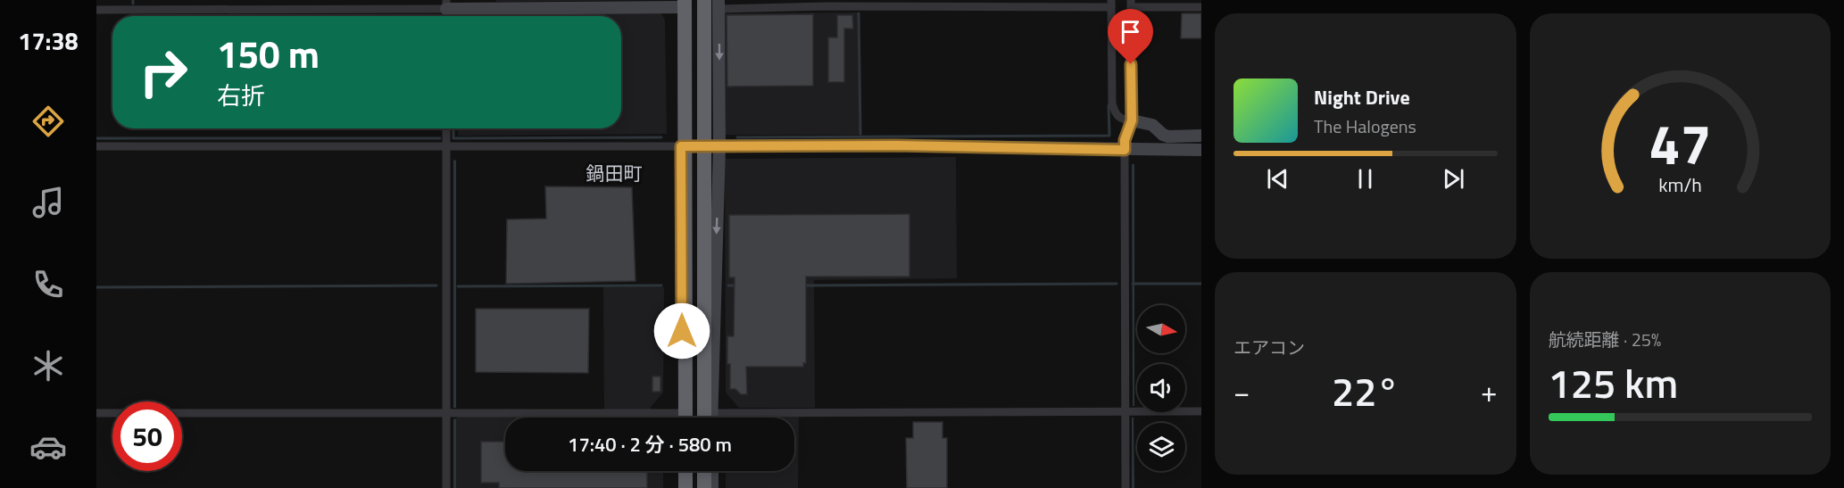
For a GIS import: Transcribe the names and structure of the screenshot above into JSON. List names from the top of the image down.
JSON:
{
  "districts": ["鍋田町"],
  "north": "right",
  "page": {
    "tabs": "17:38",
    "turn": ["150 m", "右折"],
    "song": ["Night Drive", "The Halogens"],
    "tile": [
      "エアコン",
      ["航続距離 · 25%", "125 km"]
    ],
    "heat": ["−", "22°", "+"],
    "limit": "50",
    "trip": "17:40 · 2 分 · 580 m",
    "gauge": ["47", "km/h"]
  }
}
